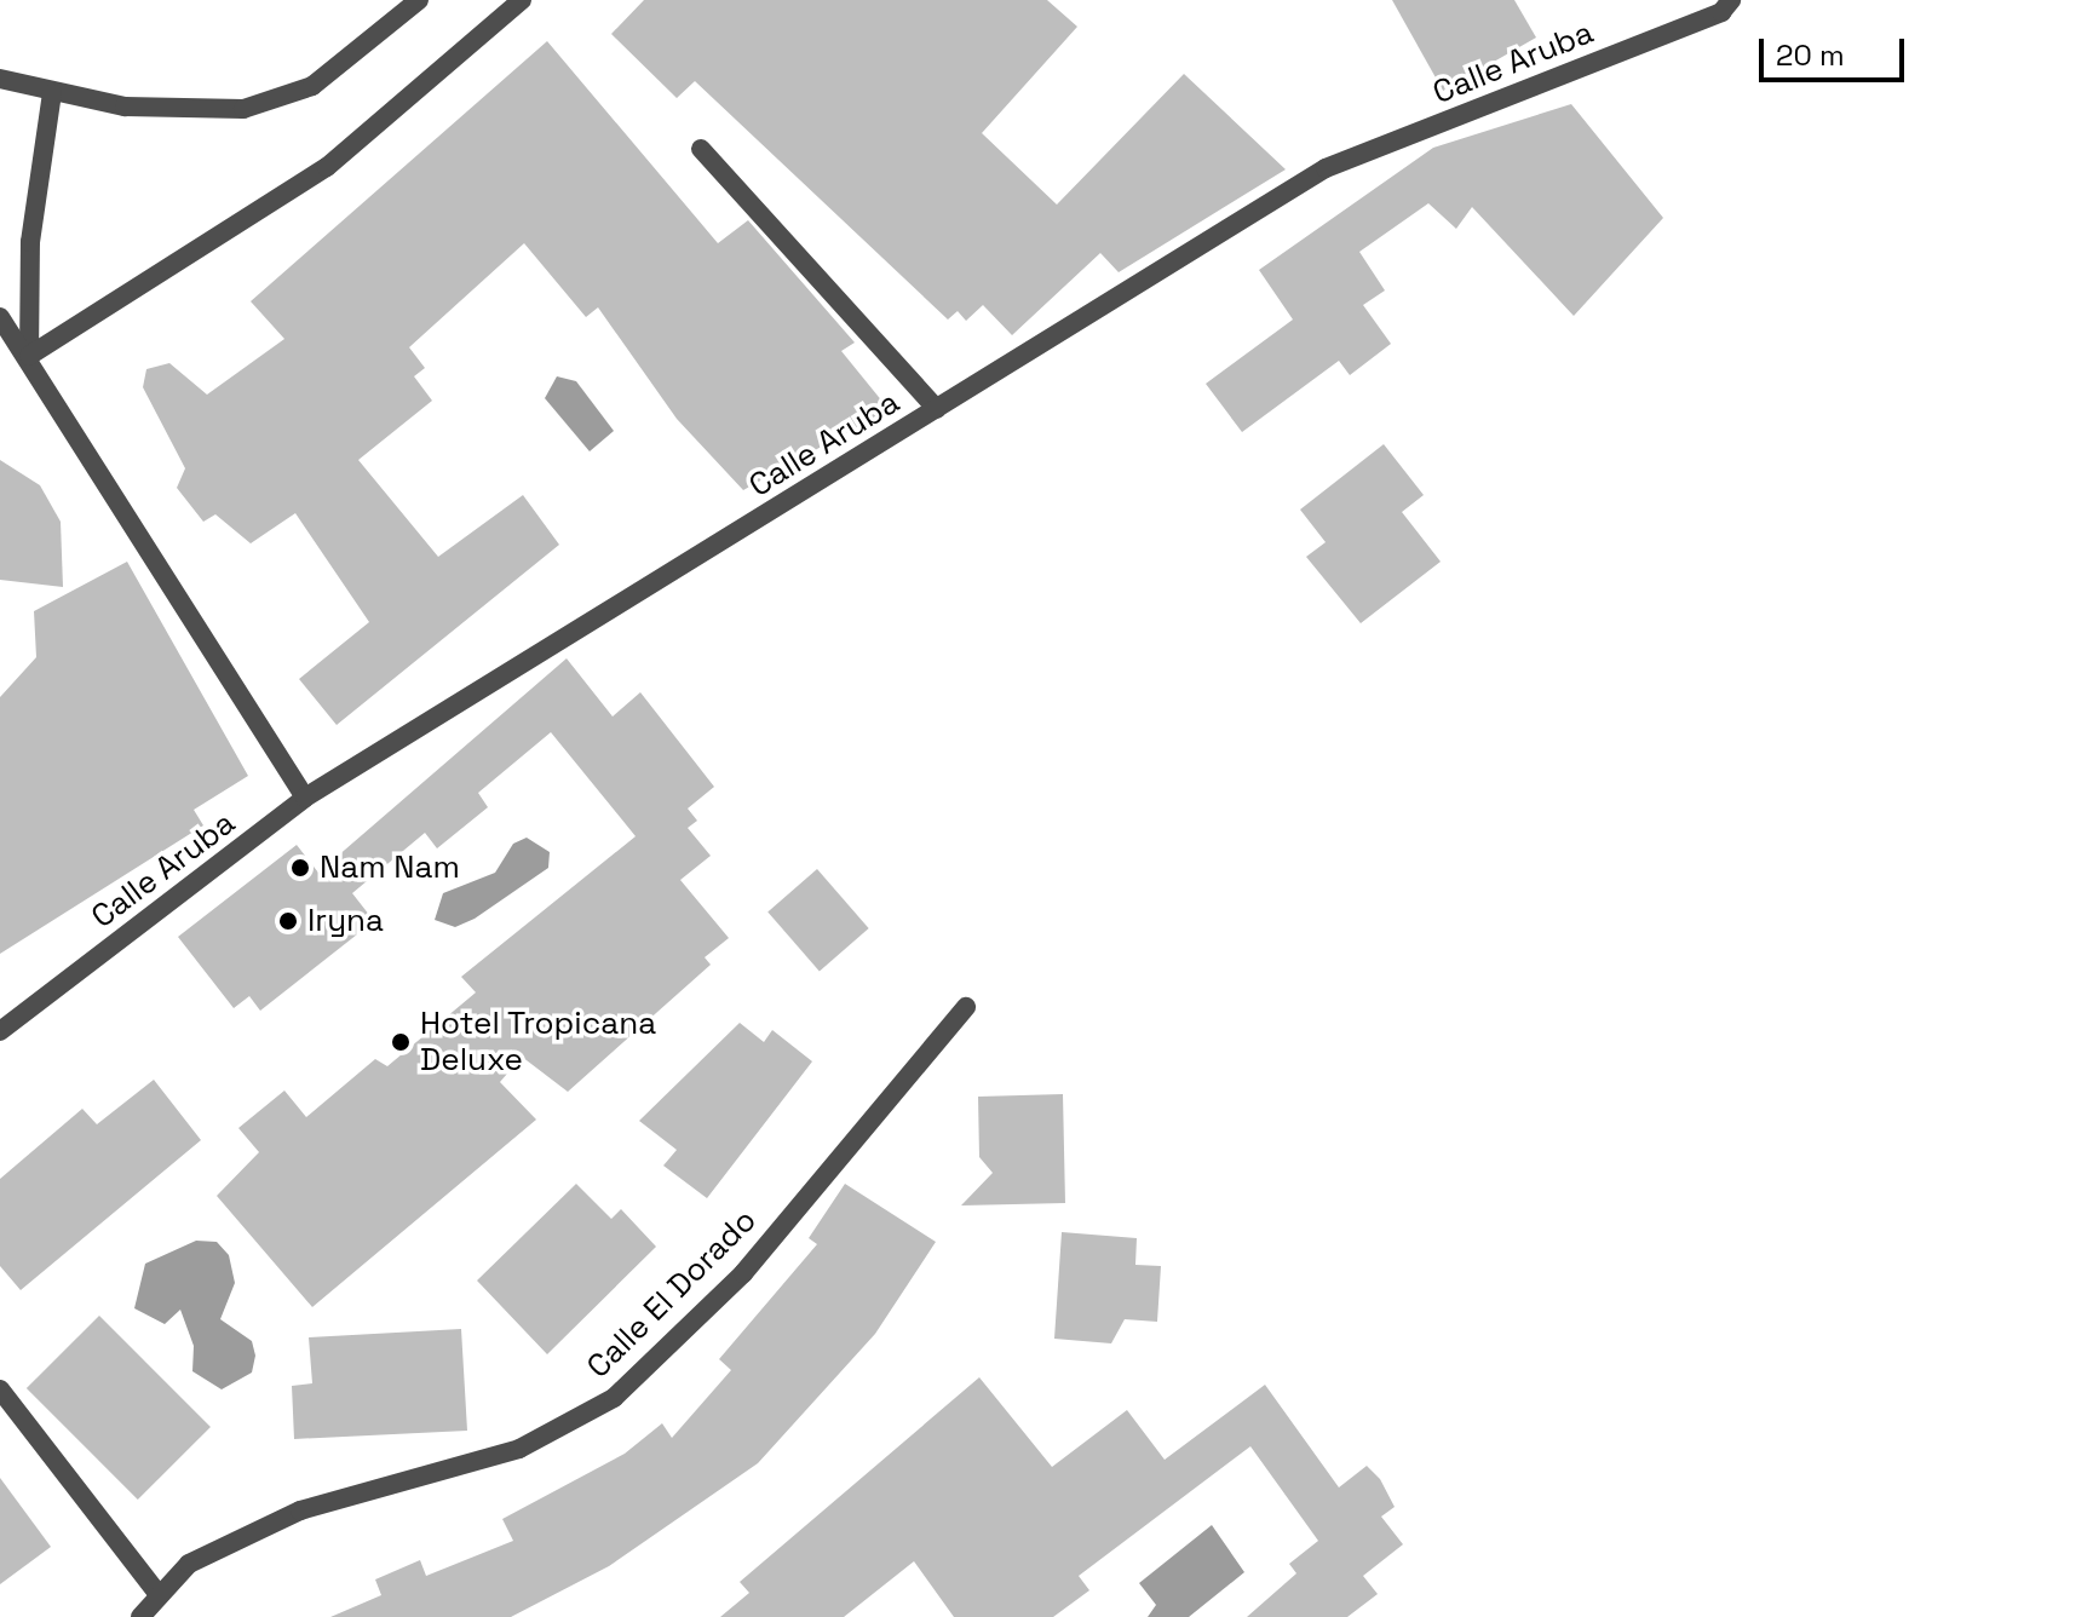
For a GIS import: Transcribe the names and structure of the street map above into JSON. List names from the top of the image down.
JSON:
{
  "streets": {
    "street": ["Calle Aruba", "Calle El Dorado"]
  },
  "places": ["Nam Nam", "Iryna", "Hotel Tropicana Deluxe"],
  "scale_bar": "20 m"
}
